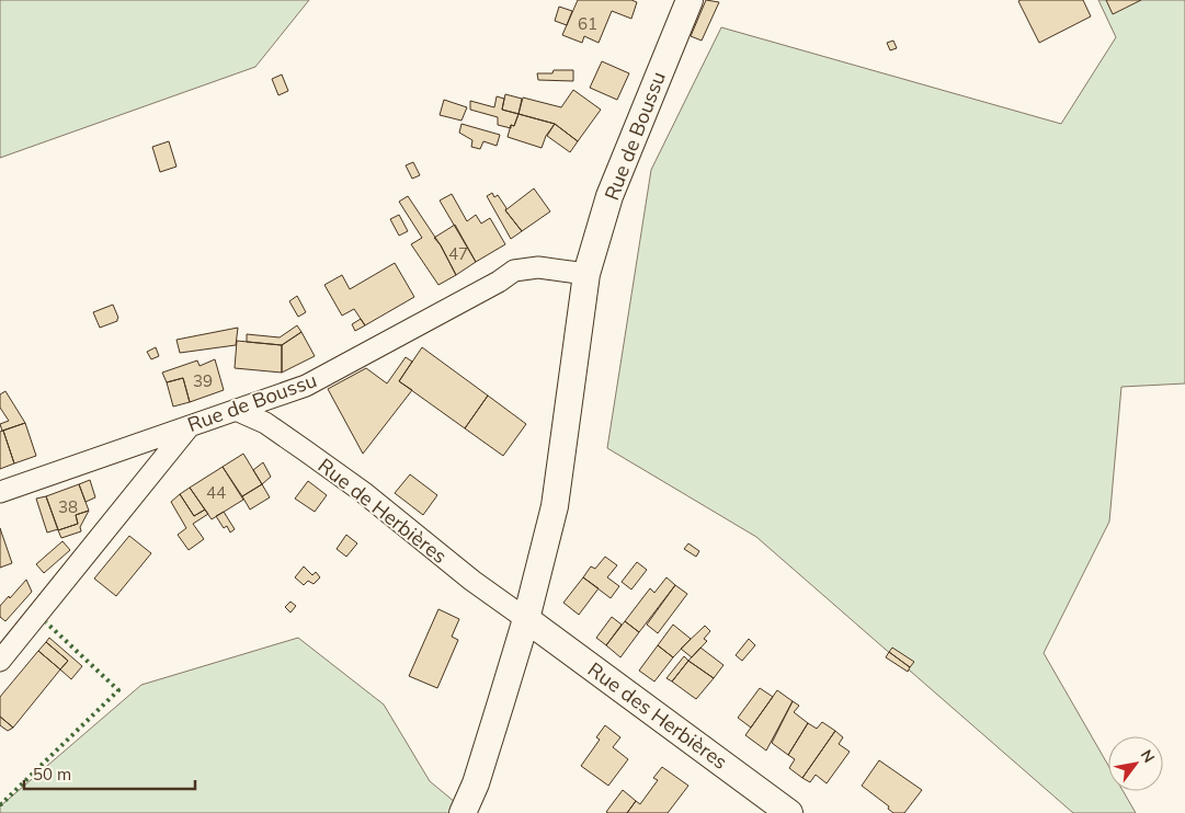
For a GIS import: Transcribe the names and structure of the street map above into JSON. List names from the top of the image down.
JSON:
{
  "streets": {
    "street": ["Rue de Boussu", "Rue de Herbières", "Rue des Herbières"]
  },
  "crossings": [
    ["Rue de Boussu", "Rue de Herbières"],
    ["Rue de Boussu", "Rue des Herbières"],
    ["Rue de Herbières", "Rue des Herbières"]
  ],
  "house_numbers": [
    "61",
    "47",
    "39",
    "44",
    "38"
  ],
  "scale_bar": "50 m",
  "north": "top right"
}
